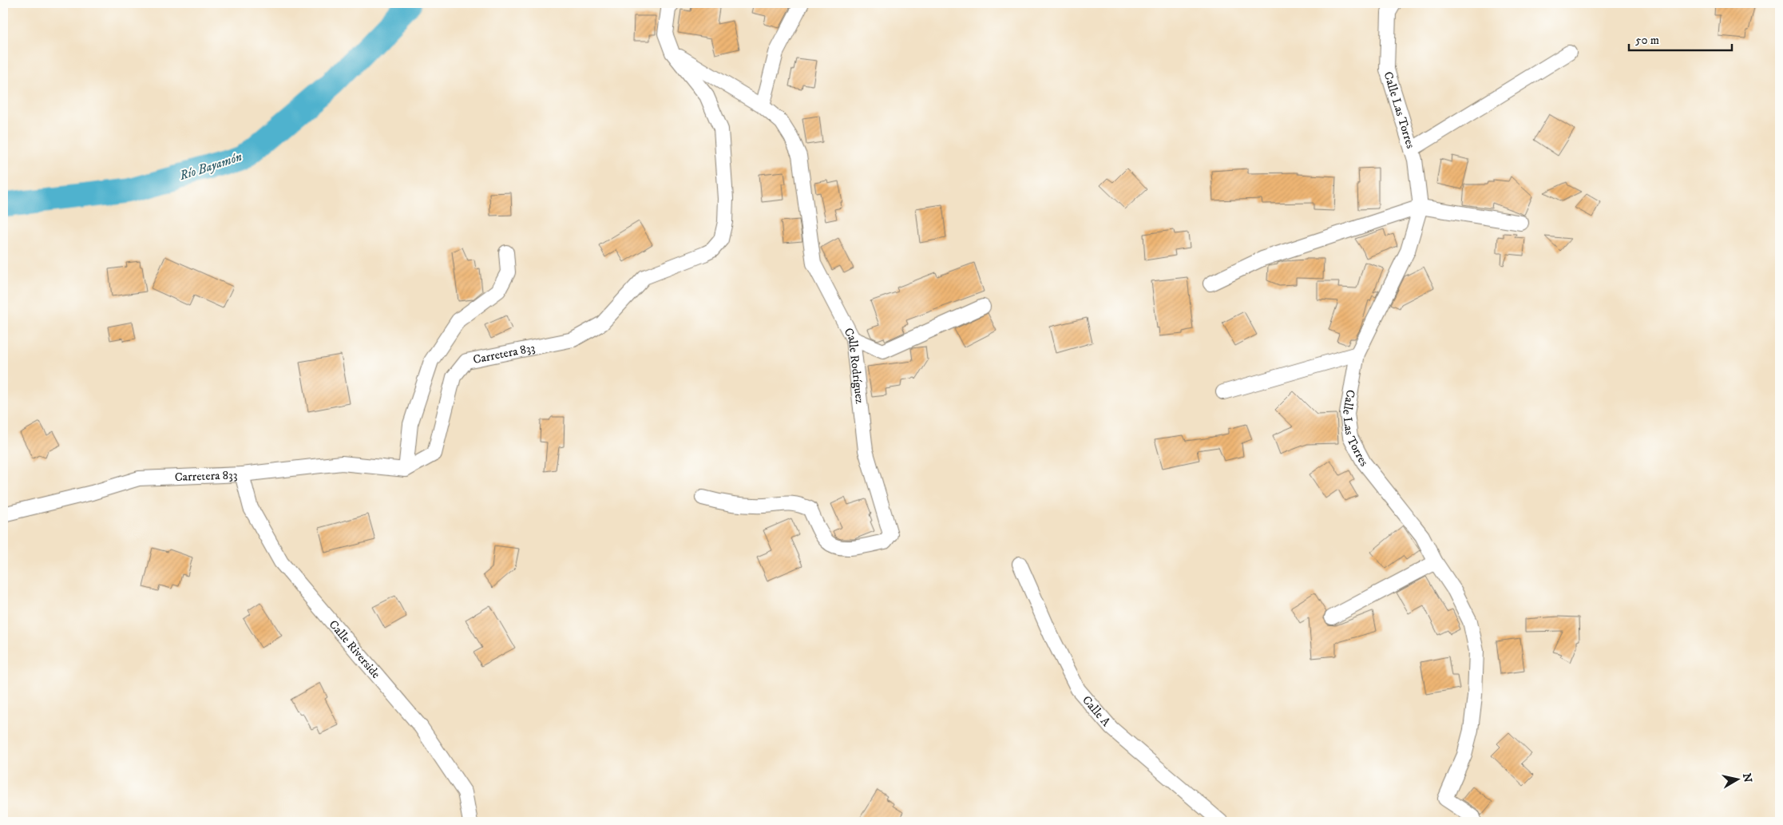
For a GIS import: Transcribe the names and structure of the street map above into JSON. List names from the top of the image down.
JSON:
{
  "streets": {
    "street": [
      "Calle Las Torres",
      "Carretera 833",
      "Calle Rodríguez",
      "Calle Riverside",
      "Calle A"
    ]
  },
  "crossings": [
    ["Carretera 833", "Calle Rodríguez"],
    ["Carretera 833", "Calle Riverside"]
  ],
  "water": ["Río Bayamón"],
  "scale_bar": "50 m",
  "north": "right"
}
